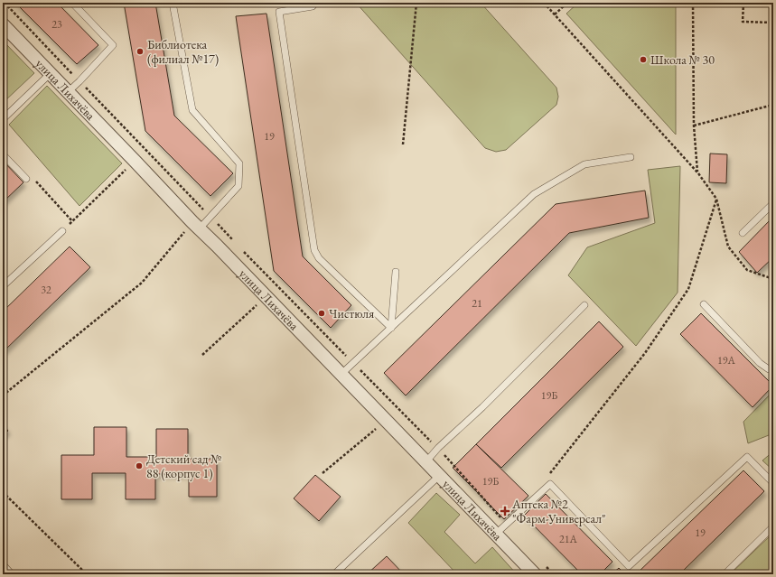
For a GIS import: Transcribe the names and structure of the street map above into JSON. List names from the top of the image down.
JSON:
{
  "streets": {
    "street": ["улица Лихачёва"]
  },
  "places": {
    "other": [
      "Библиотека (филиал №17)",
      "Школа № 30",
      "Чистюля",
      "Детский сад № 88 (корпус 1)"
    ],
    "health": ["Аптека №2 \"Фарм-Универсал\""]
  },
  "house_numbers": [
    "23",
    "19",
    "32",
    "21",
    "19А",
    "19Б",
    "19Б",
    "19",
    "21А"
  ]
}
